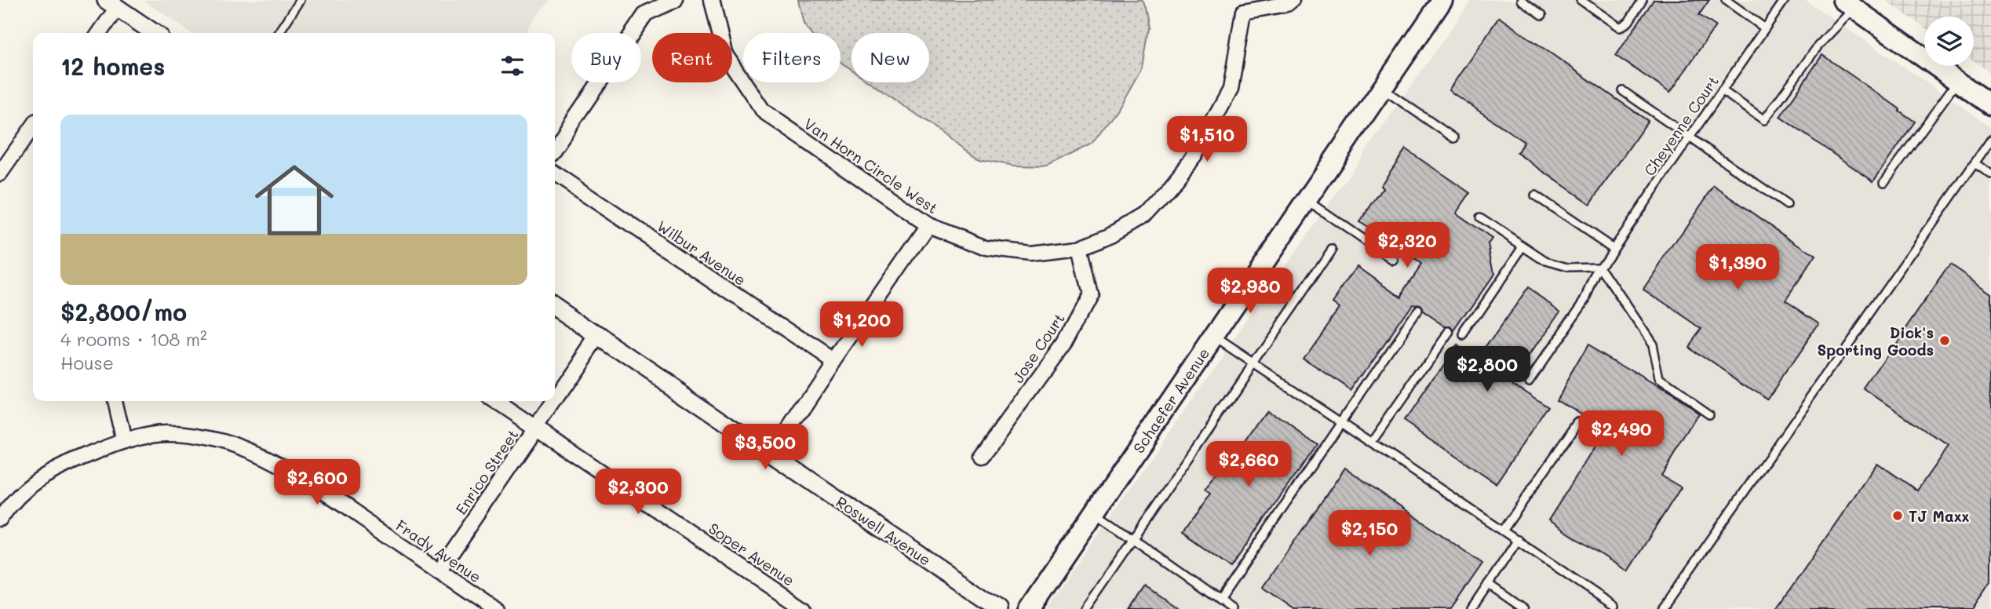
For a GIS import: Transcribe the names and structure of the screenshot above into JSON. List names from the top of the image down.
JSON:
{
  "streets": {
    "main road": ["Schaefer Avenue"],
    "street": [
      "Van Horn Circle West",
      "Wilbur Avenue",
      "Jose Court",
      "Enrico Street",
      "Roswell Avenue",
      "Frady Avenue",
      "Soper Avenue"
    ],
    "lane": ["Cheyenne Court"]
  },
  "crossings": [
    ["Van Horn Circle West", "Jose Court"],
    ["Enrico Street", "Roswell Avenue"],
    ["Enrico Street", "Frady Avenue"],
    ["Enrico Street", "Soper Avenue"]
  ],
  "places": ["Dick's Sporting Goods", "TJ Maxx"],
  "page": {
    "chip": [
      "Buy",
      "Rent",
      "Filters",
      "New"
    ],
    "heading": "12 homes",
    "list": [
      {
        "name": "$2,800/mo",
        "note": "4 rooms · 108 m² · House"
      }
    ],
    "price": [
      "$1,510",
      "$2,320",
      "$1,390",
      "$2,980",
      "$1,200",
      "$2,800",
      "$2,490",
      "$3,500",
      "$2,660",
      "$2,600",
      "$2,300",
      "$2,150"
    ]
  }
}
